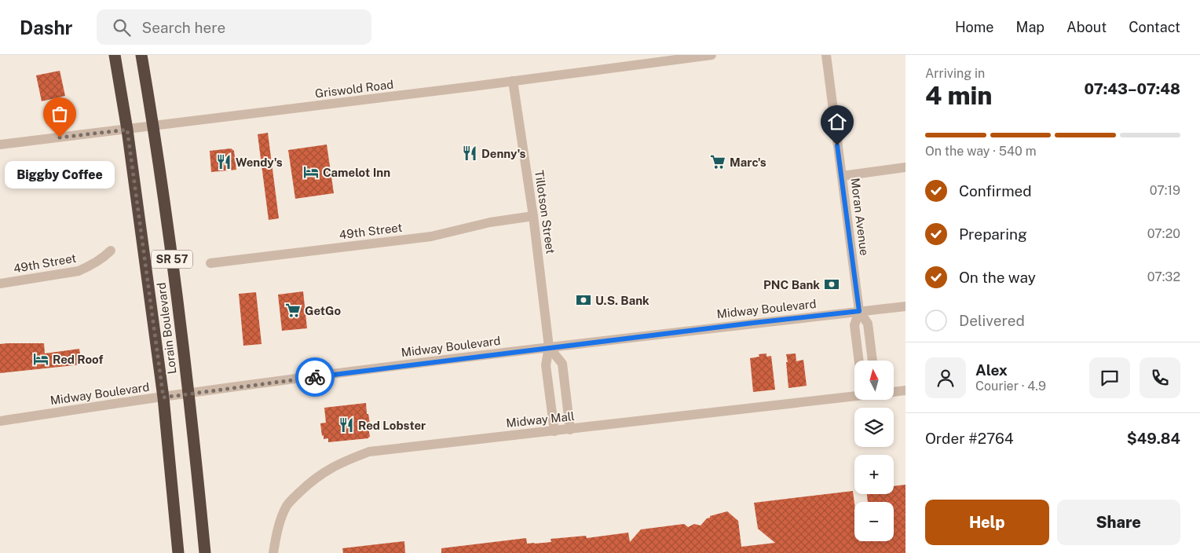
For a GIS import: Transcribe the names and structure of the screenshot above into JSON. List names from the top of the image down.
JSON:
{
  "streets": {
    "highway": ["SR 57", "Lorain Boulevard"],
    "street": [
      "Griswold Road",
      "Tillotson Street",
      "Moran Avenue",
      "49th Street",
      "Midway Boulevard",
      "Midway Mall"
    ]
  },
  "crossings": [
    ["Griswold Road", "Tillotson Street"],
    ["Griswold Road", "Lorain Boulevard"],
    ["Tillotson Street", "49th Street"],
    ["Tillotson Street", "Midway Boulevard"],
    ["Tillotson Street", "Midway Mall"],
    ["Moran Avenue", "Midway Boulevard"],
    ["Midway Boulevard", "Lorain Boulevard"]
  ],
  "places": {
    "other": ["Biggby Coffee"],
    "restaurant": ["Denny's", "Wendy's", "Red Lobster"],
    "supermarket": ["Marc's", "GetGo"],
    "hotel": ["Camelot Inn", "Red Roof"],
    "bank": ["PNC Bank", "U.S. Bank"]
  },
  "north": "top",
  "page": {
    "header": "Dashr",
    "search": "Search here",
    "nav": [
      "Home",
      "Map",
      "About",
      "Contact"
    ],
    "heading": ["4 min", "Arriving in", "07:43–07:48"],
    "panel": [
      "Alex",
      "Courier · 4.9",
      "Order #2764",
      "$49.84"
    ],
    "bar": "On the way · 540 m",
    "bubble": "Biggby Coffee",
    "list": [
      ["Confirmed", "07:19"],
      ["Preparing", "07:20"],
      ["On the way", "07:32"],
      "Delivered"
    ],
    "map_buttons": ["+", "−"],
    "buttons": ["Help", "Share"]
  }
}
